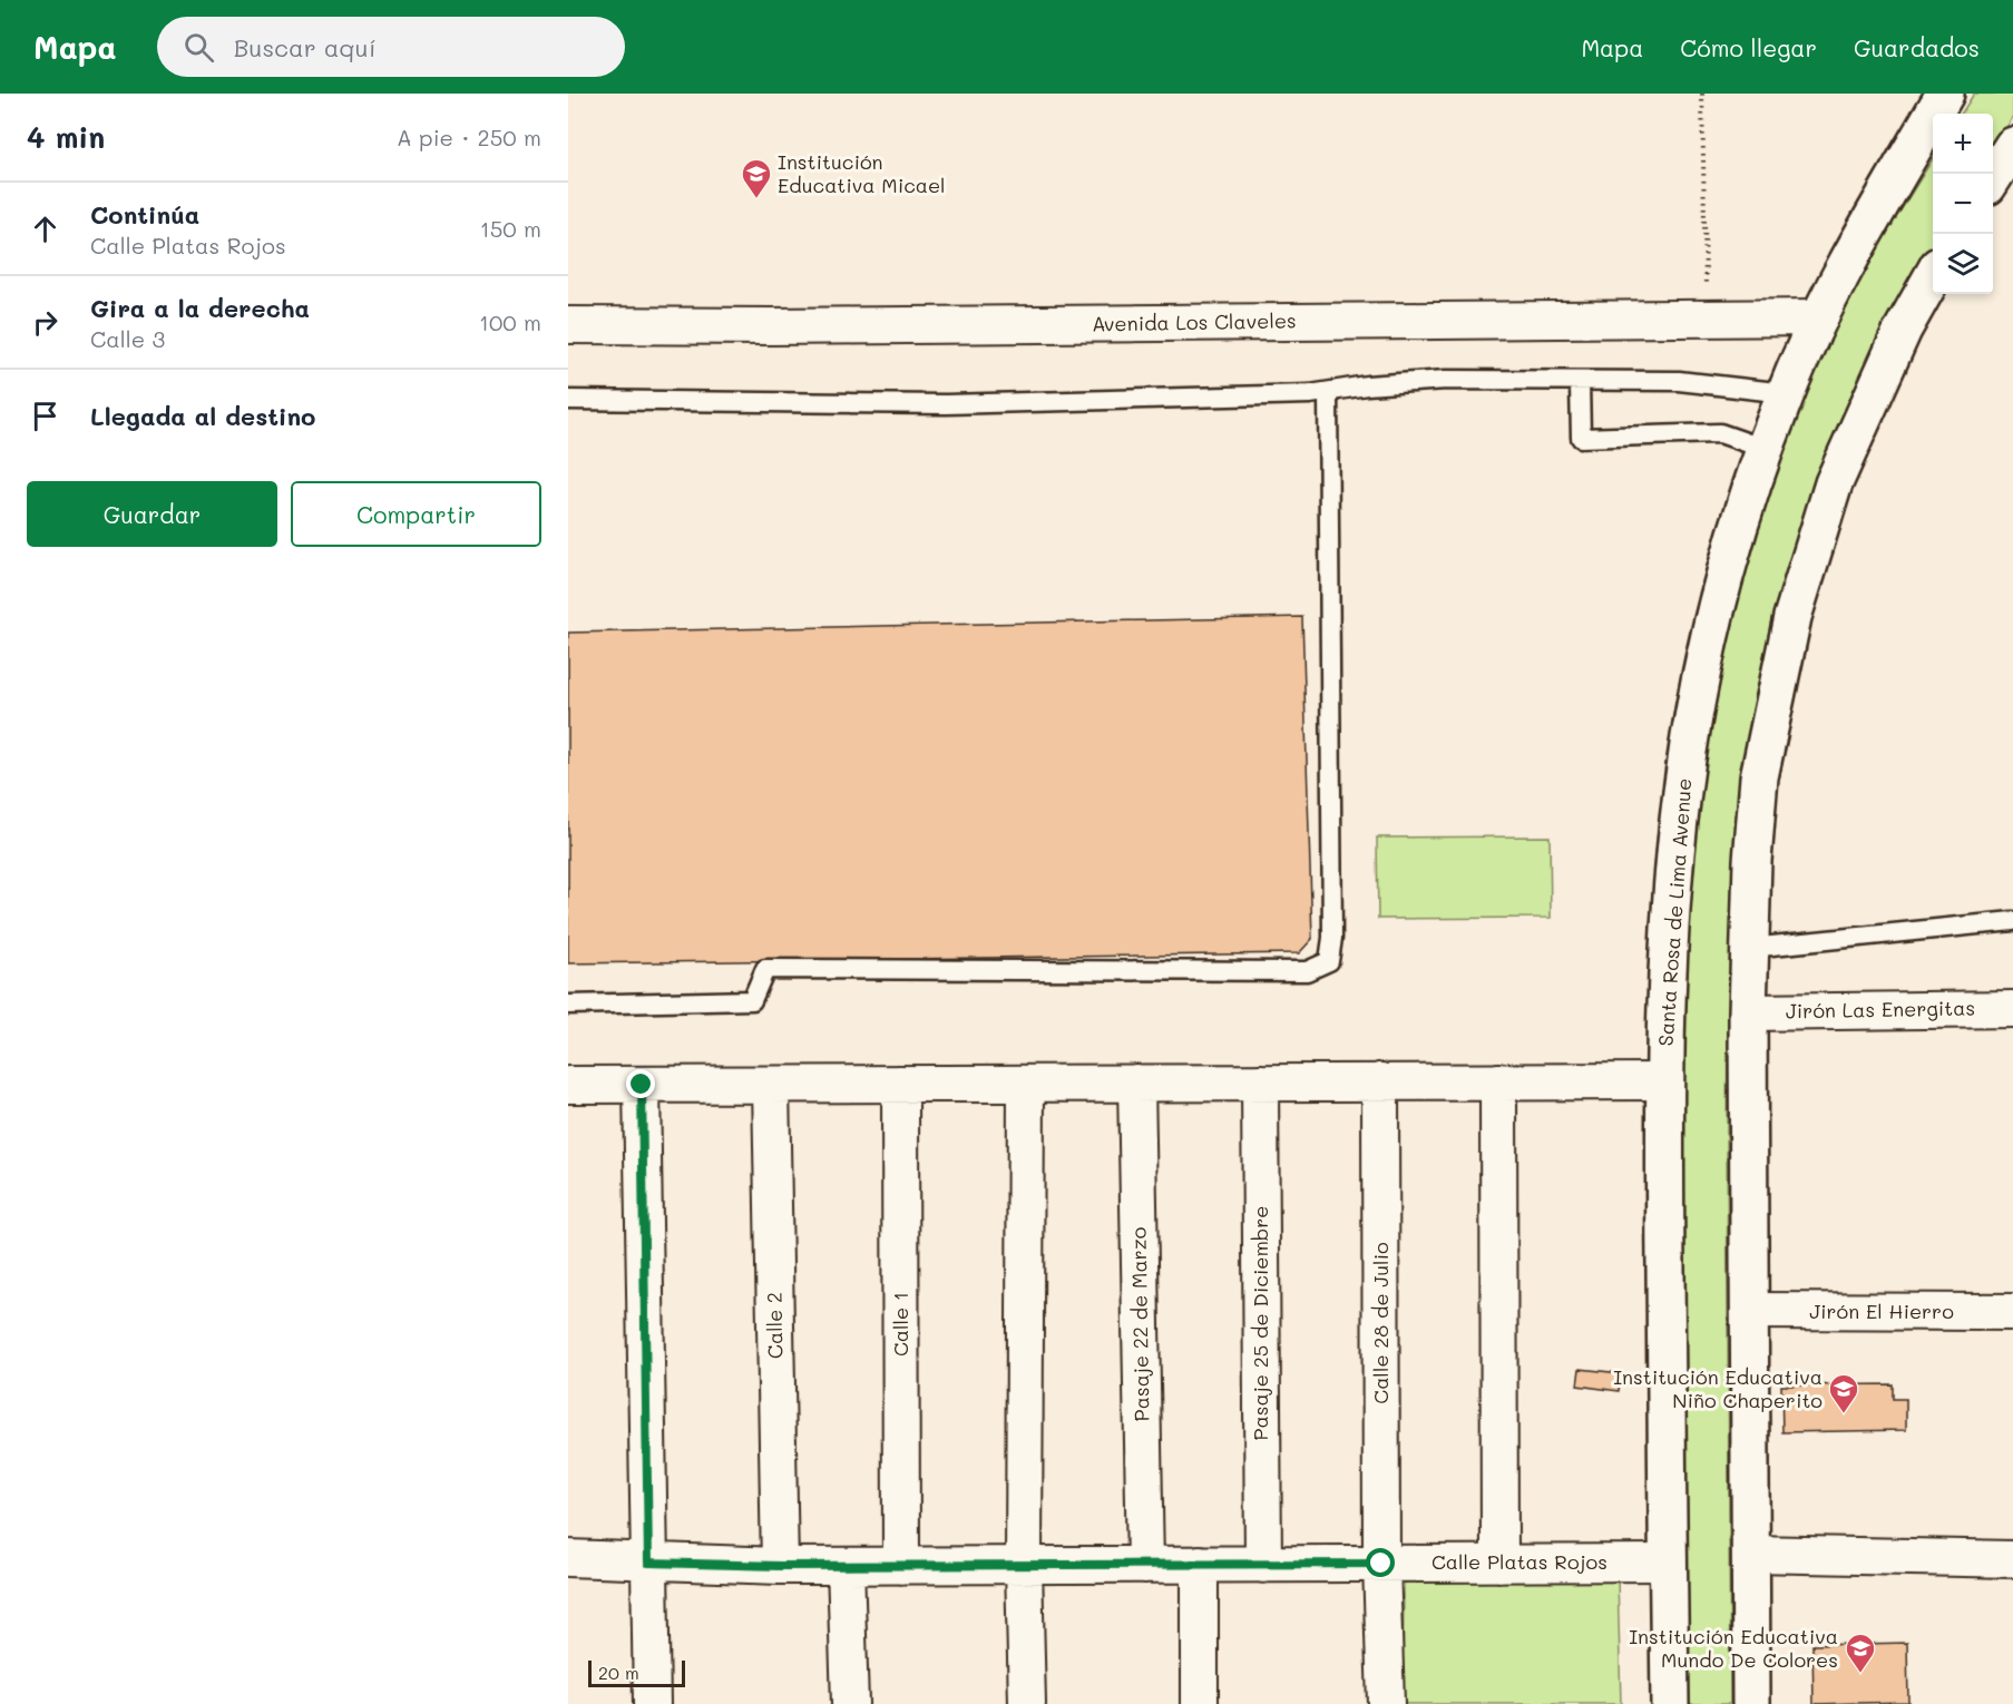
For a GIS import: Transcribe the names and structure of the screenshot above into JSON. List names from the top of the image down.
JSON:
{
  "streets": {
    "main road": ["Santa Rosa de Lima Avenue"],
    "street": [
      "Avenida Los Claveles",
      "Jirón Las Energitas",
      "Jirón El Hierro",
      "Pasaje 25 de Diciembre",
      "Calle 28 de Julio",
      "Calle 1",
      "Pasaje 22 de Marzo",
      "Calle 2",
      "Calle Platas Rojos"
    ]
  },
  "crossings": [
    ["Avenida Los Claveles", "Santa Rosa de Lima Avenue"],
    ["Santa Rosa de Lima Avenue", "Calle Platas Rojos"],
    ["Pasaje 25 de Diciembre", "Calle Platas Rojos"],
    ["Calle 28 de Julio", "Calle Platas Rojos"],
    ["Calle 1", "Calle Platas Rojos"],
    ["Pasaje 22 de Marzo", "Calle Platas Rojos"],
    ["Calle 2", "Calle Platas Rojos"]
  ],
  "places": {
    "school or university": ["Institución Educativa Micael", "Institución Educativa Niño Chaperito", "Institución Educativa Mundo De Colores"]
  },
  "scale_bar": "20 m",
  "page": {
    "header": "Mapa",
    "search": "Buscar aquí",
    "nav": ["Mapa", "Cómo llegar", "Guardados"],
    "heading": ["4 min", "A pie · 250 m"],
    "map_buttons": ["+", "−"],
    "list": [
      ["Continúa", "Calle Platas Rojos", "150 m"],
      ["Gira a la derecha", "Calle 3", "100 m"],
      "Llegada al destino"
    ],
    "buttons": ["Guardar", "Compartir"],
    "scale": "20 m"
  }
}
